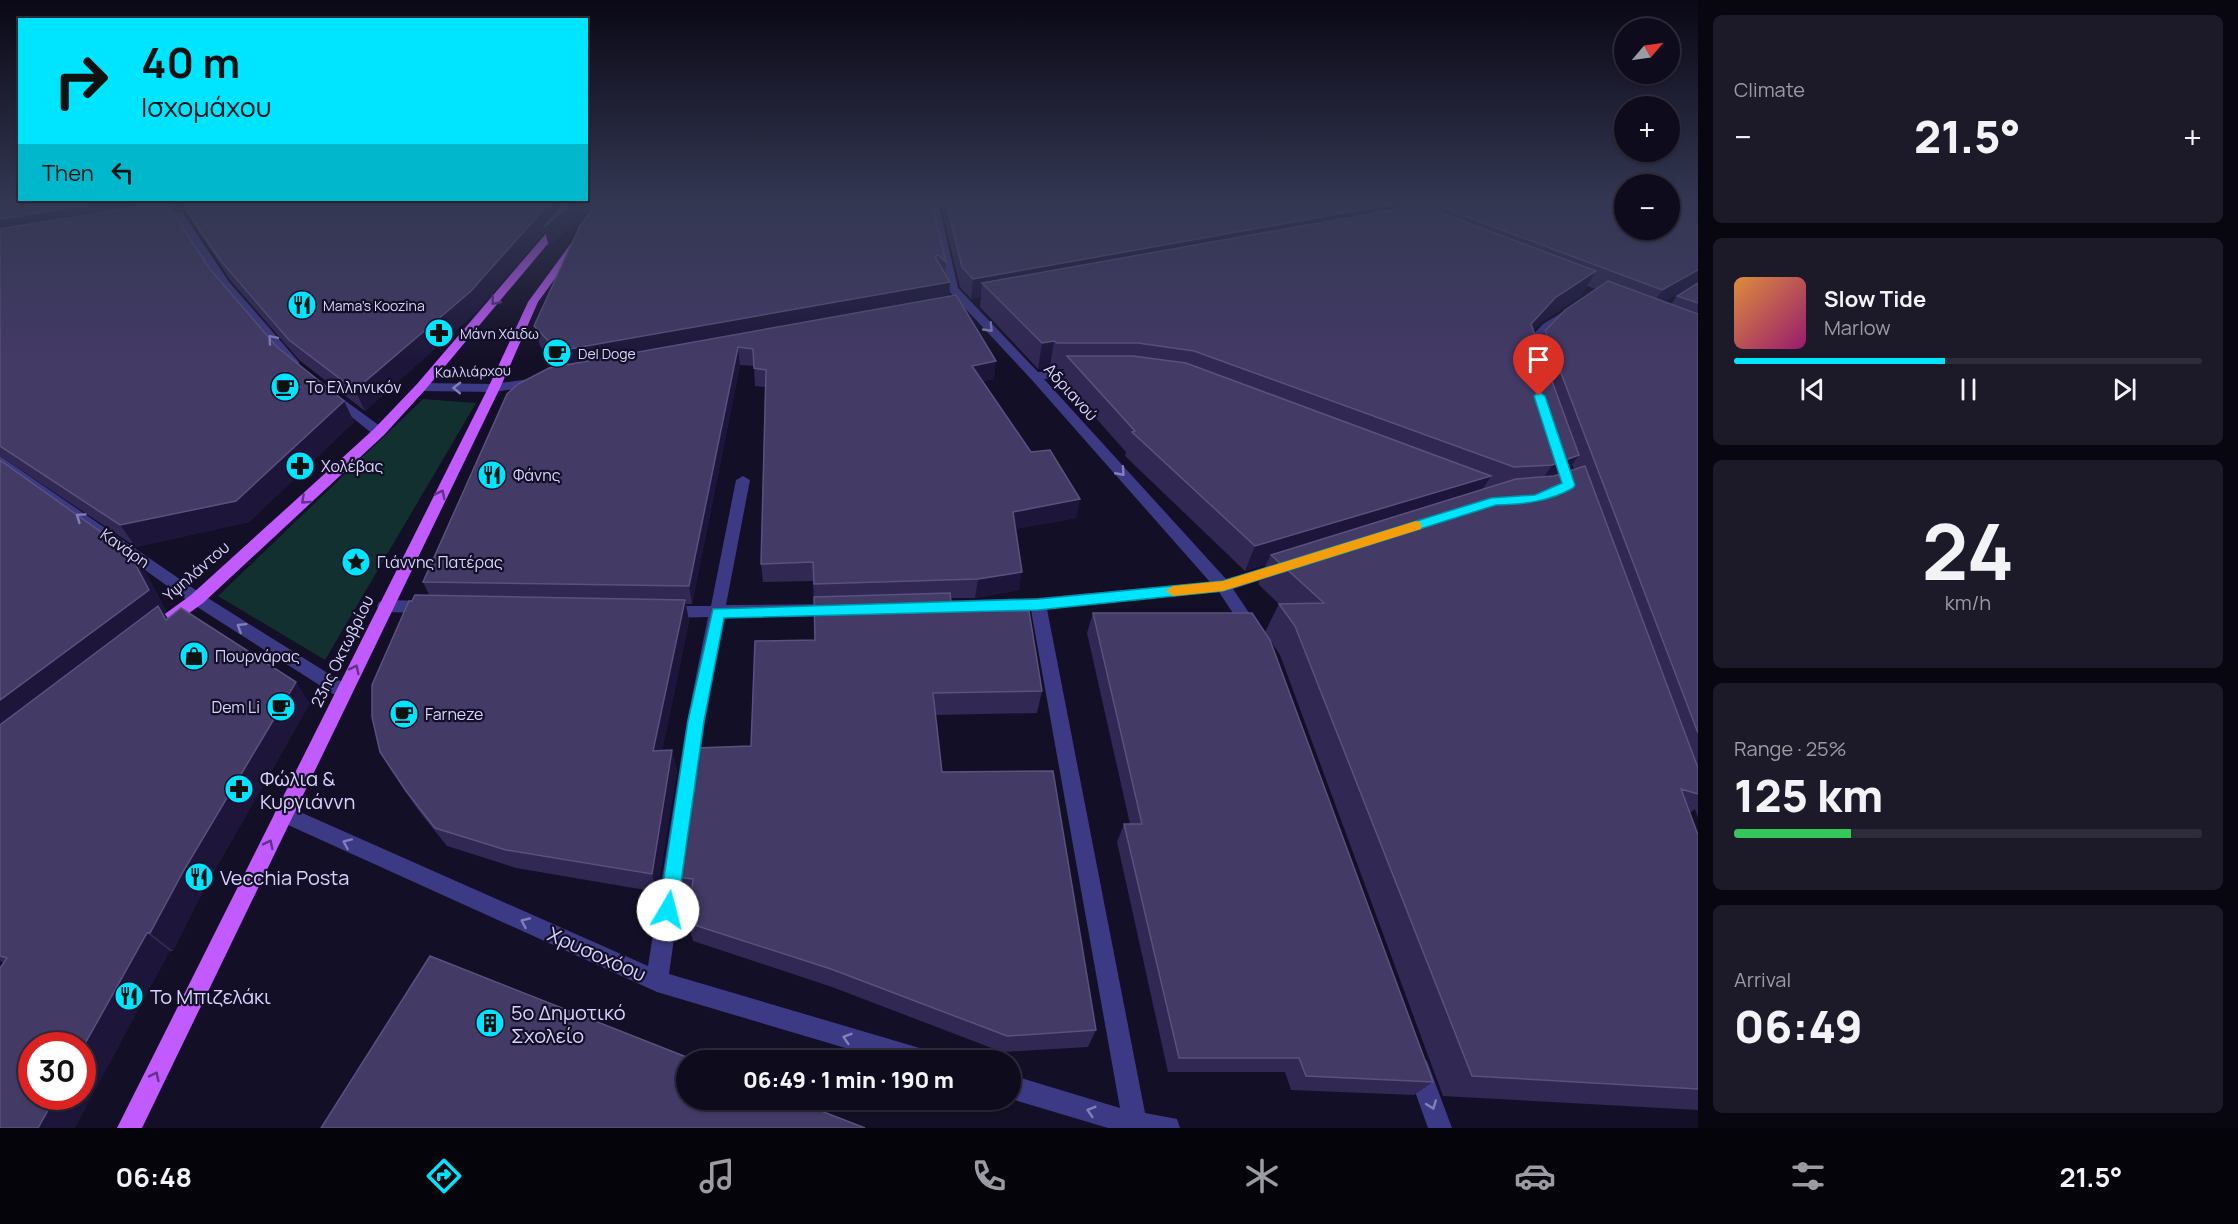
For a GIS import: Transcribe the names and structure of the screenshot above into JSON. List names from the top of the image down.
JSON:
{
  "streets": {
    "main road": ["Υψηλάντου", "23ης Οκτωβρίου"],
    "street": [
      "Καλλιάρχου",
      "Αδριανού",
      "Κανάρη",
      "Χρυσοχόου"
    ]
  },
  "crossings": [
    ["Καλλιάρχου", "23ης Οκτωβρίου"],
    ["Κανάρη", "Υψηλάντου"],
    ["Κανάρη", "23ης Οκτωβρίου"],
    ["23ης Οκτωβρίου", "Χρυσοχόου"]
  ],
  "one_way": [
    "Καλλιάρχου",
    "Αδριανού",
    "Κανάρη",
    "Υψηλάντου",
    "23ης Οκτωβρίου",
    "Χρυσοχόου"
  ],
  "places": {
    "restaurant": [
      "Mama's Koozina",
      "Φάνης",
      "Vecchia Posta",
      "Το Μπιζελάκι"
    ],
    "pharmacy": ["Μάνη Χάιδω", "Χολέβας", "Φώλια & Κυργιάννη"],
    "cafe": [
      "Del Doge",
      "Το Ελληνικόν",
      "Dem Li",
      "Farneze"
    ],
    "place": ["Γιάννης Πατέρας"],
    "shop": ["Πουρνάρας"],
    "building": ["5ο Δημοτικό Σχολείο"]
  },
  "north": "top right",
  "page": {
    "tile": [
      "Climate",
      ["24", "km/h"],
      ["Range · 25%", "125 km"],
      ["Arrival", "06:49"]
    ],
    "map_buttons": ["+", "−"],
    "turn": ["40 m", "Ισχομάχου"],
    "heat": ["−", "21.5°", "+"],
    "then": "Then",
    "song": ["Slow Tide", "Marlow"],
    "limit": "30",
    "trip": "06:49 · 1 min · 190 m",
    "tabs": ["06:48", "21.5°"]
  }
}
